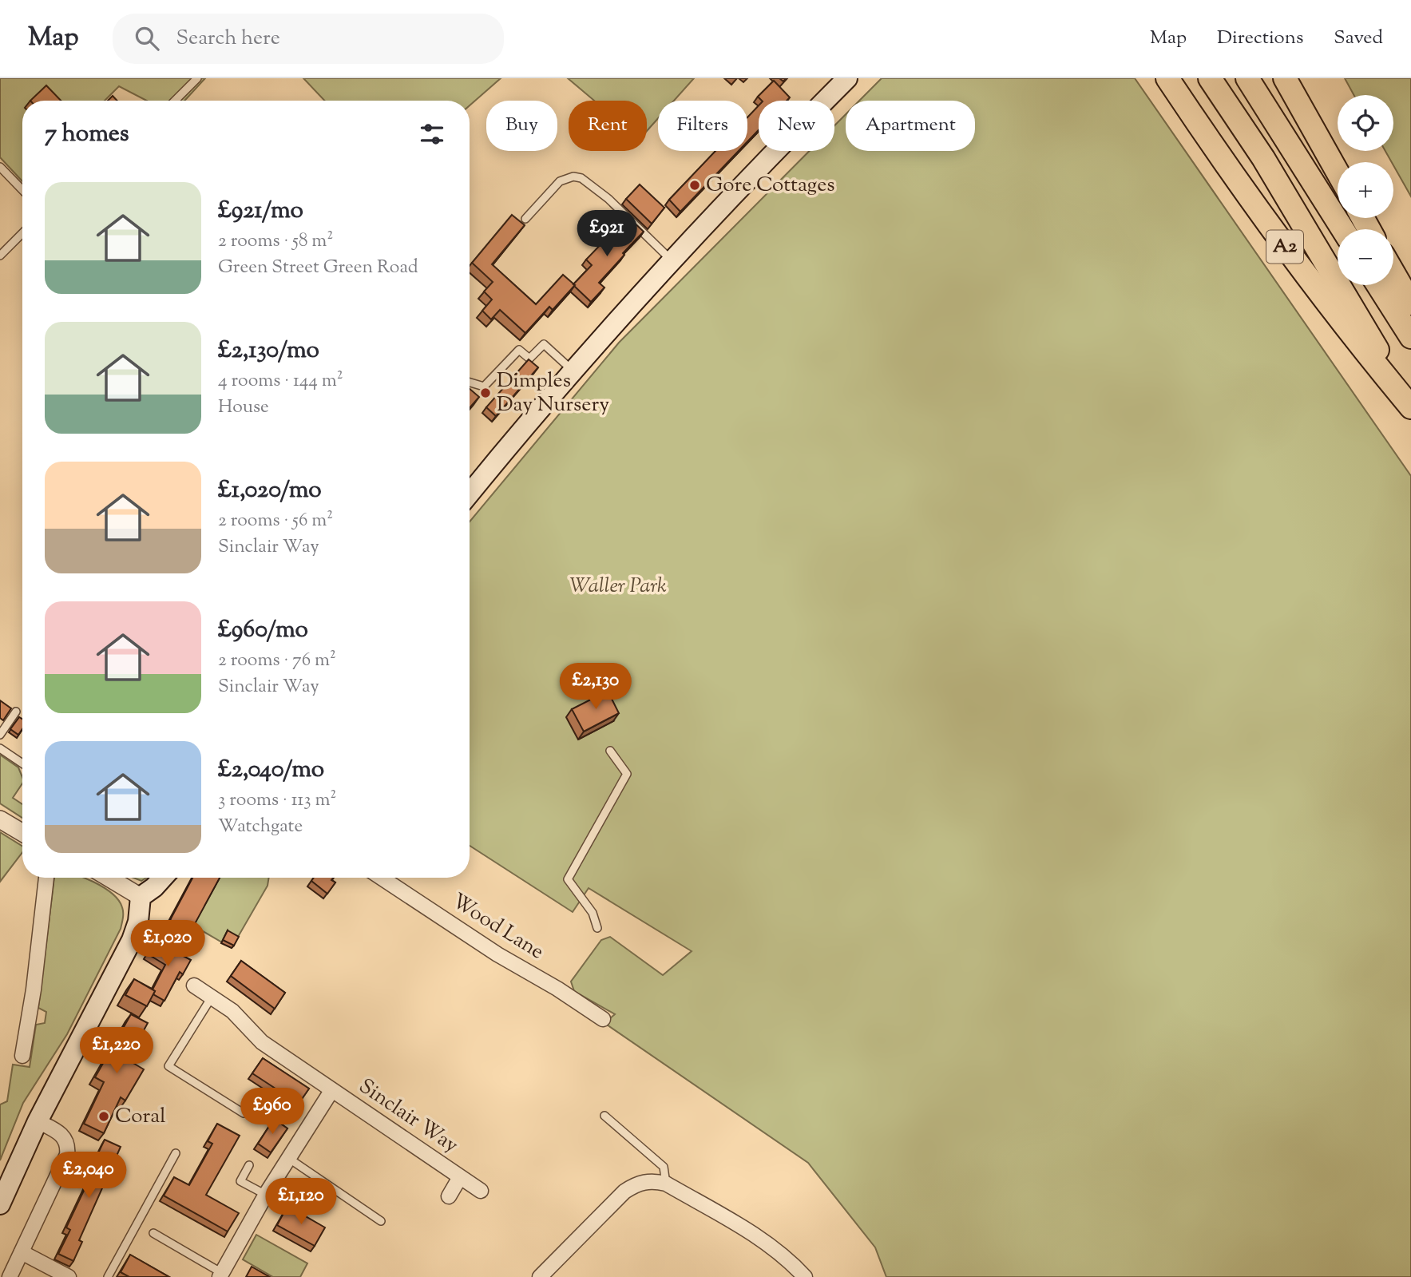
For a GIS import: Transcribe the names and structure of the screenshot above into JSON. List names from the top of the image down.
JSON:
{
  "streets": {
    "highway": ["A2"],
    "street": ["Wood Lane", "Sinclair Way"]
  },
  "parks": ["Waller Park"],
  "places": ["Gore Cottages", "Dimples Day Nursery", "Coral"],
  "page": {
    "header": "Map",
    "search": "Search here",
    "nav": ["Map", "Directions", "Saved"],
    "map_buttons": ["+", "−"],
    "chip": [
      "Buy",
      "Rent",
      "Filters",
      "New",
      "Apartment"
    ],
    "heading": "7 homes",
    "list": [
      {
        "name": "£921/mo",
        "note": "2 rooms · 58 m² · Green Street Green Road"
      },
      {
        "name": "£2,130/mo",
        "note": "4 rooms · 144 m² · House"
      },
      {
        "name": "£1,020/mo",
        "note": "2 rooms · 56 m² · Sinclair Way"
      },
      {
        "name": "£960/mo",
        "note": "2 rooms · 76 m² · Sinclair Way"
      },
      {
        "name": "£2,040/mo",
        "note": "3 rooms · 113 m² · Watchgate"
      }
    ],
    "price": [
      "£921",
      "£2,130",
      "£1,020",
      "£1,220",
      "£960",
      "£2,040",
      "£1,120"
    ]
  }
}
